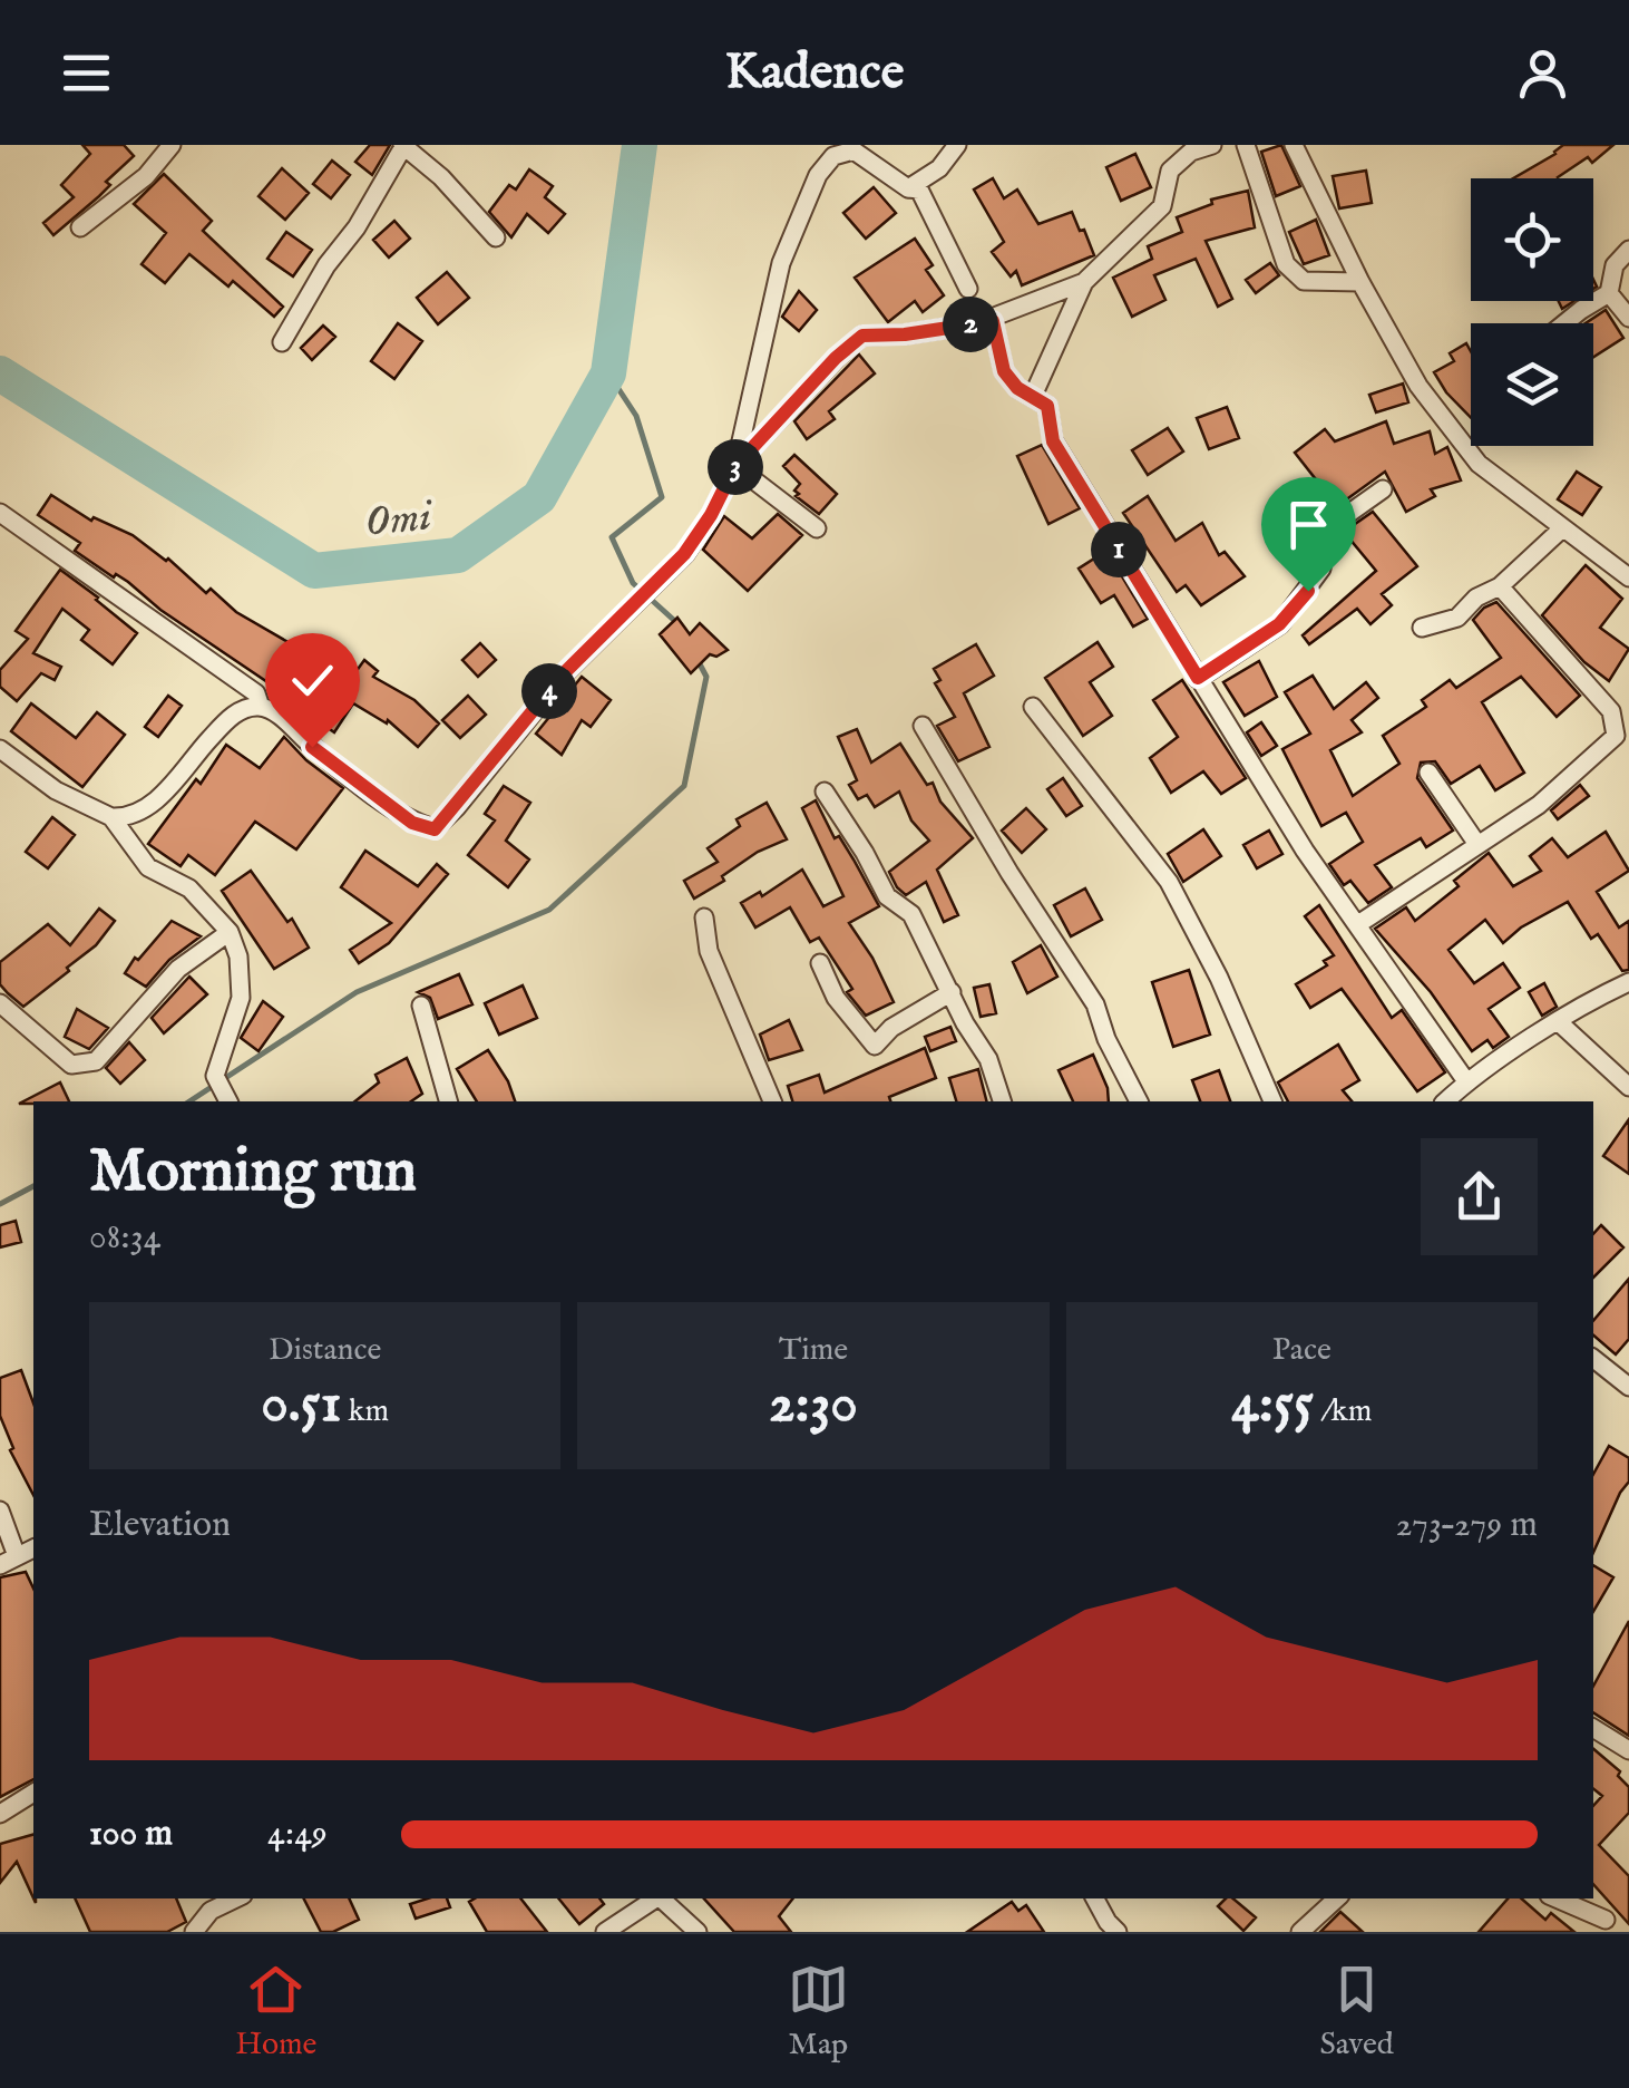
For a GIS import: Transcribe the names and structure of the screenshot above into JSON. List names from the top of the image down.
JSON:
{
  "water": ["Omi"],
  "page": {
    "header": "Kadence",
    "pins": [
      "2",
      "3",
      "1",
      "4"
    ],
    "heading": ["Morning run", "08:34"],
    "stats": [
      ["Distance", "0.51 km"],
      ["Time", "2:30"],
      ["Pace", "4:55 /km"]
    ],
    "chart": ["Elevation", "273–279 m"],
    "list": [
      {
        "name": "100 m",
        "note": "4:49"
      }
    ],
    "tabs": ["Home", "Map", "Saved"]
  }
}
